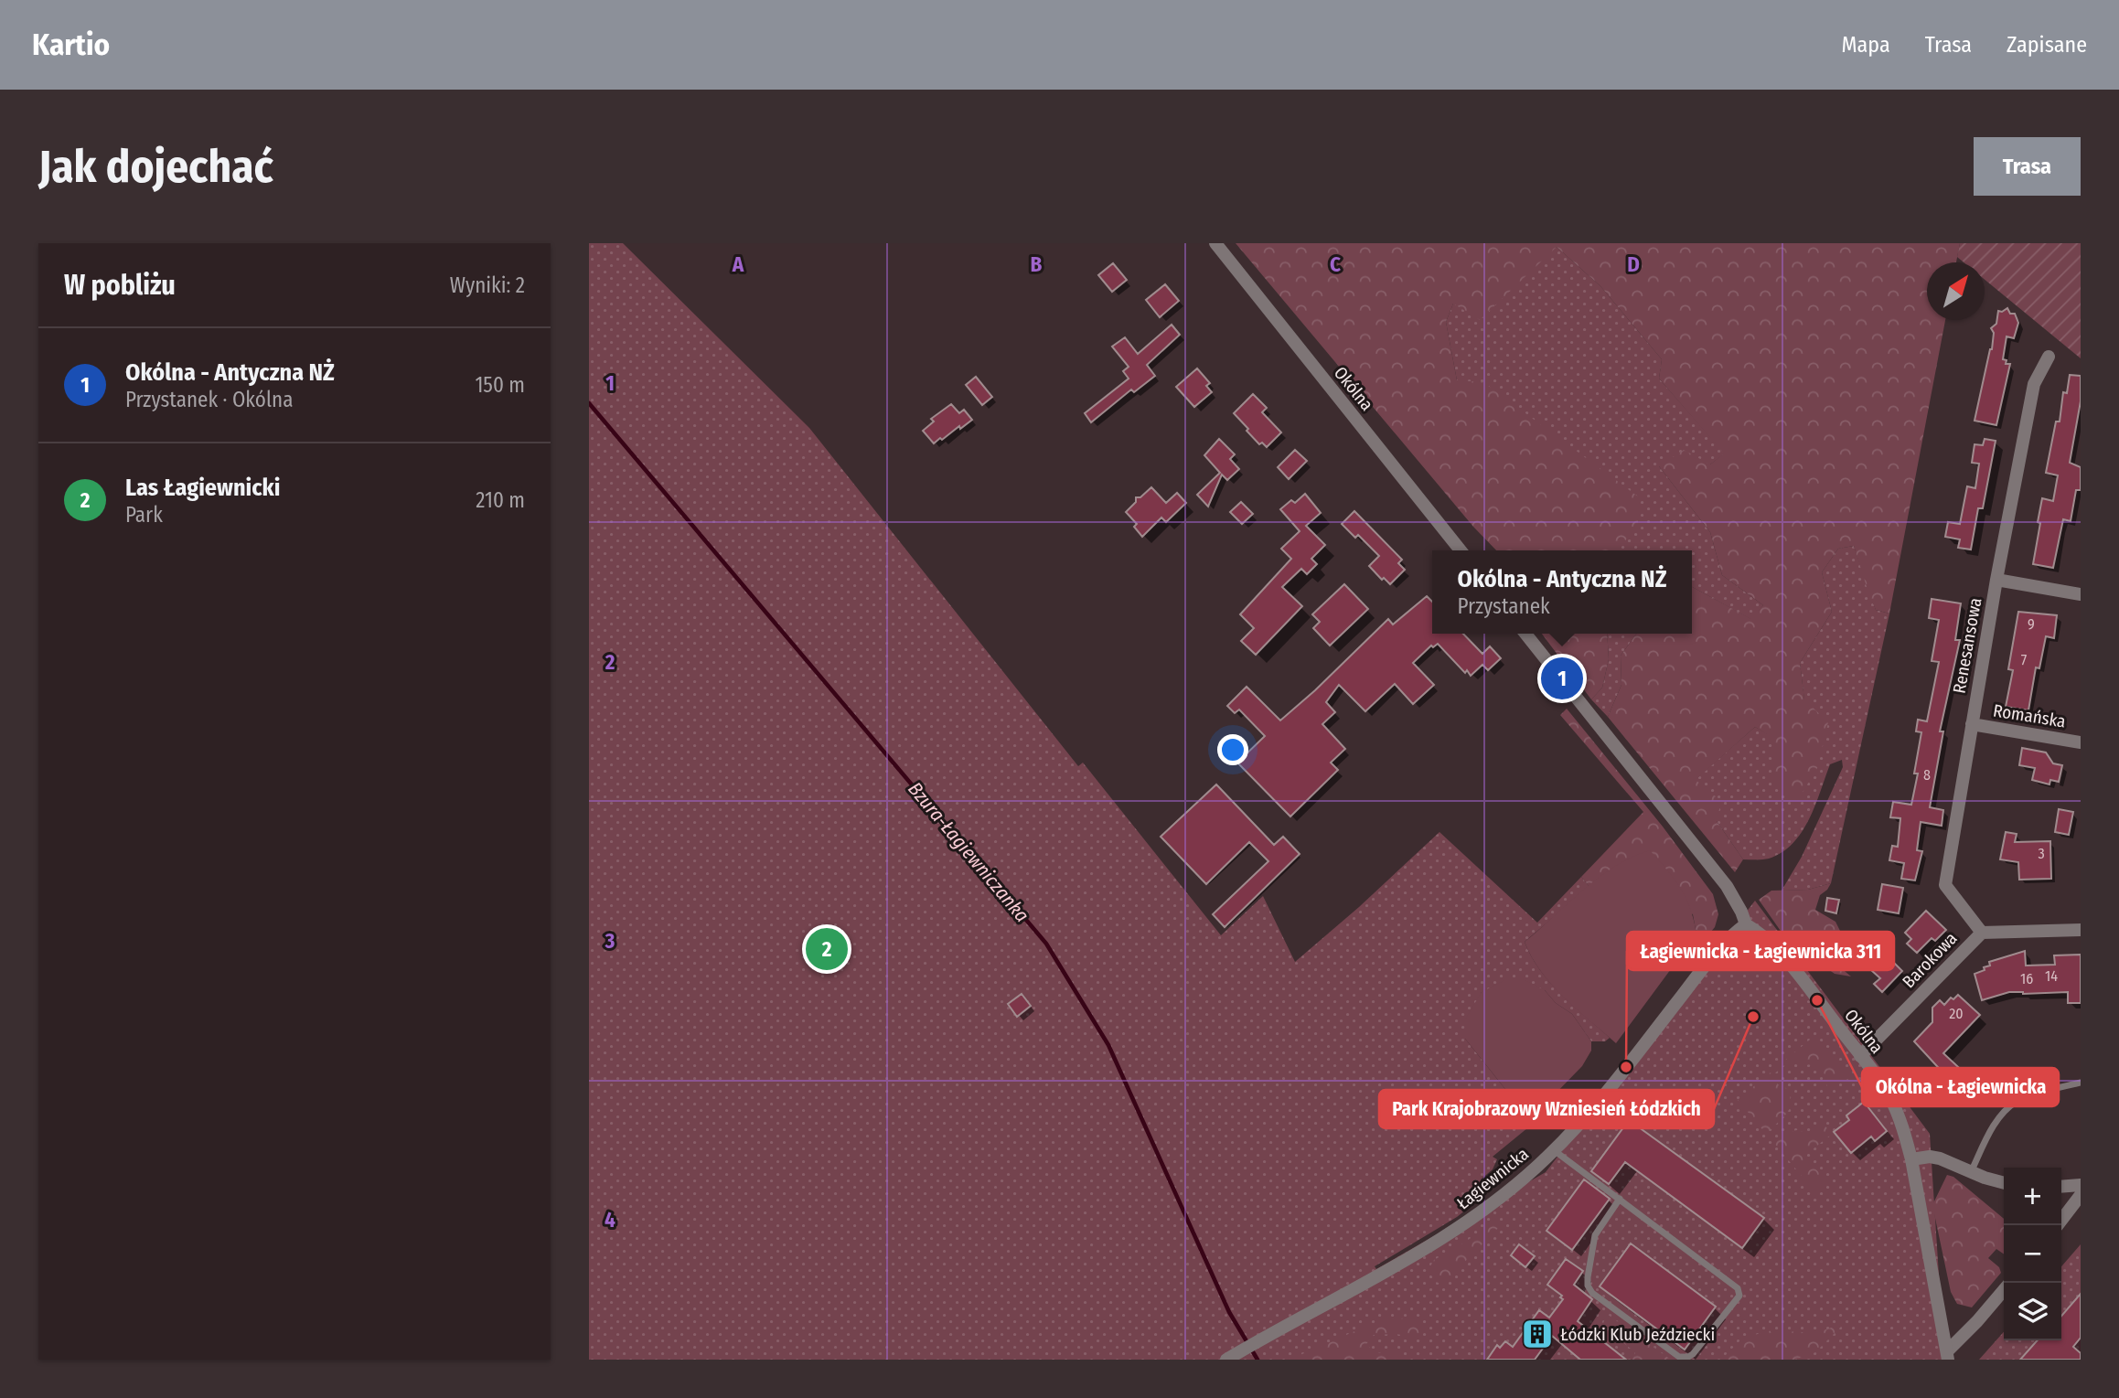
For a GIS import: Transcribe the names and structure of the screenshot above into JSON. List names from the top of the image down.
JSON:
{
  "streets": {
    "street": [
      "Okólna",
      "Renesansowa",
      "Romańska",
      "Barokowa",
      "Łagiewnicka"
    ]
  },
  "crossings": [
    ["Okólna", "Barokowa"],
    ["Okólna", "Łagiewnicka"],
    ["Renesansowa", "Romańska"],
    ["Renesansowa", "Barokowa"]
  ],
  "water": ["Bzura-Łagiewniczanka"],
  "places": {
    "other": ["Okólna - Łagiewnicka", "Park Krajobrazowy Wzniesień Łódzkich", "Łagiewnicka - Łagiewnicka 311"],
    "building": ["Łódzki Klub Jeździecki"]
  },
  "house_numbers": [
    "9",
    "7",
    "8",
    "3",
    "14",
    "16",
    "20"
  ],
  "north": "top right",
  "page": {
    "header": "Kartio",
    "nav": ["Mapa", "Trasa", "Zapisane"],
    "buttons": "Trasa",
    "title": "Jak dojechać",
    "heading": ["W pobliżu", "Wyniki: 2"],
    "list": [
      {
        "mark": "1",
        "name": "Okólna - Antyczna NŻ",
        "note": "Przystanek · Okólna",
        "value": "150 m"
      },
      {
        "mark": "2",
        "name": "Las Łagiewnicki",
        "note": "Park",
        "value": "210 m"
      }
    ],
    "popup": ["Okólna - Antyczna NŻ", "Przystanek"],
    "pins": ["1", "2"],
    "map_buttons": ["+", "−"]
  },
  "grid": {
    "columns": [
      "A",
      "B",
      "C",
      "D"
    ],
    "rows": [
      "1",
      "2",
      "3",
      "4"
    ]
  }
}
